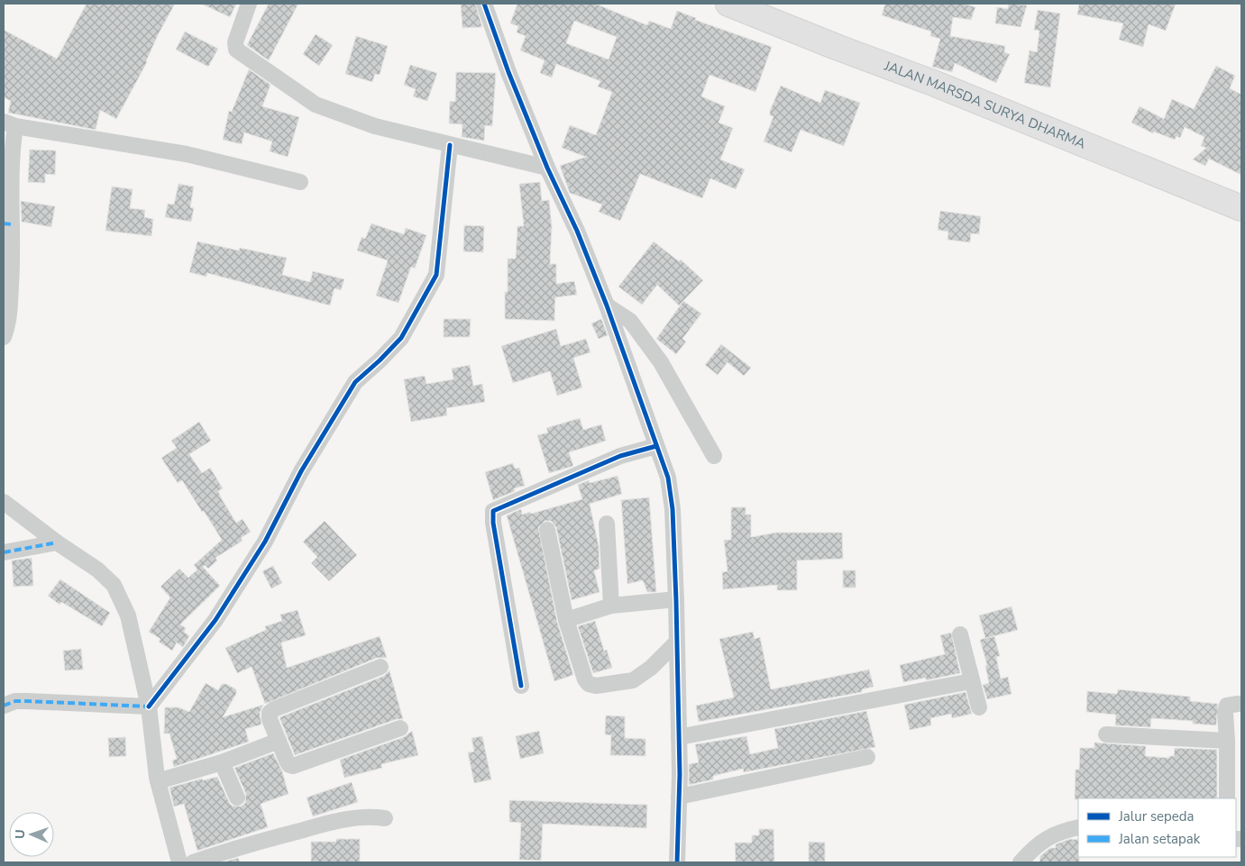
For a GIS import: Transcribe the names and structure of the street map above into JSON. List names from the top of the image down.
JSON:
{
  "streets": {
    "highway": ["JALAN MARSDA SURYA DHARMA"]
  },
  "legend": ["Jalur sepeda", "Jalan setapak"],
  "north": "left"
}
